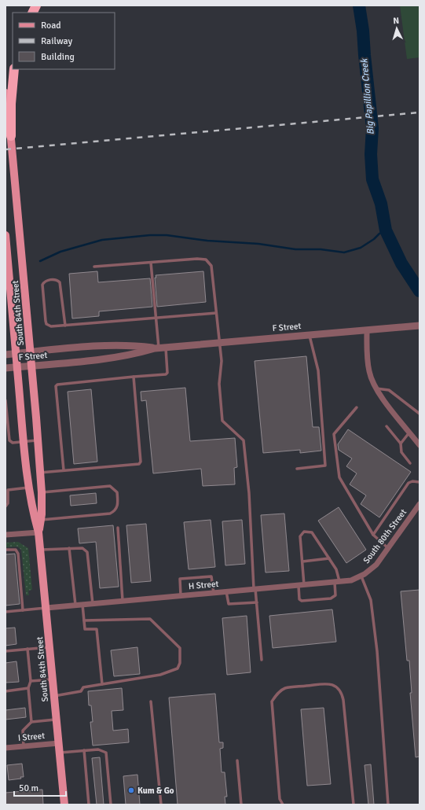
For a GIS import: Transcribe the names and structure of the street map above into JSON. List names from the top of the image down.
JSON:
{
  "streets": {
    "main road": ["South 84th Street"],
    "street": [
      "F Street",
      "South 80th Street",
      "H Street",
      "I Street"
    ]
  },
  "crossings": [
    ["South 84th Street", "F Street"],
    ["South 84th Street", "H Street"],
    ["South 84th Street", "I Street"],
    ["South 80th Street", "H Street"]
  ],
  "water": ["Big Papillion Creek"],
  "places": ["Kum & Go"],
  "legend": ["Road", "Railway", "Building"],
  "scale_bar": "50 m",
  "north": "top"
}
